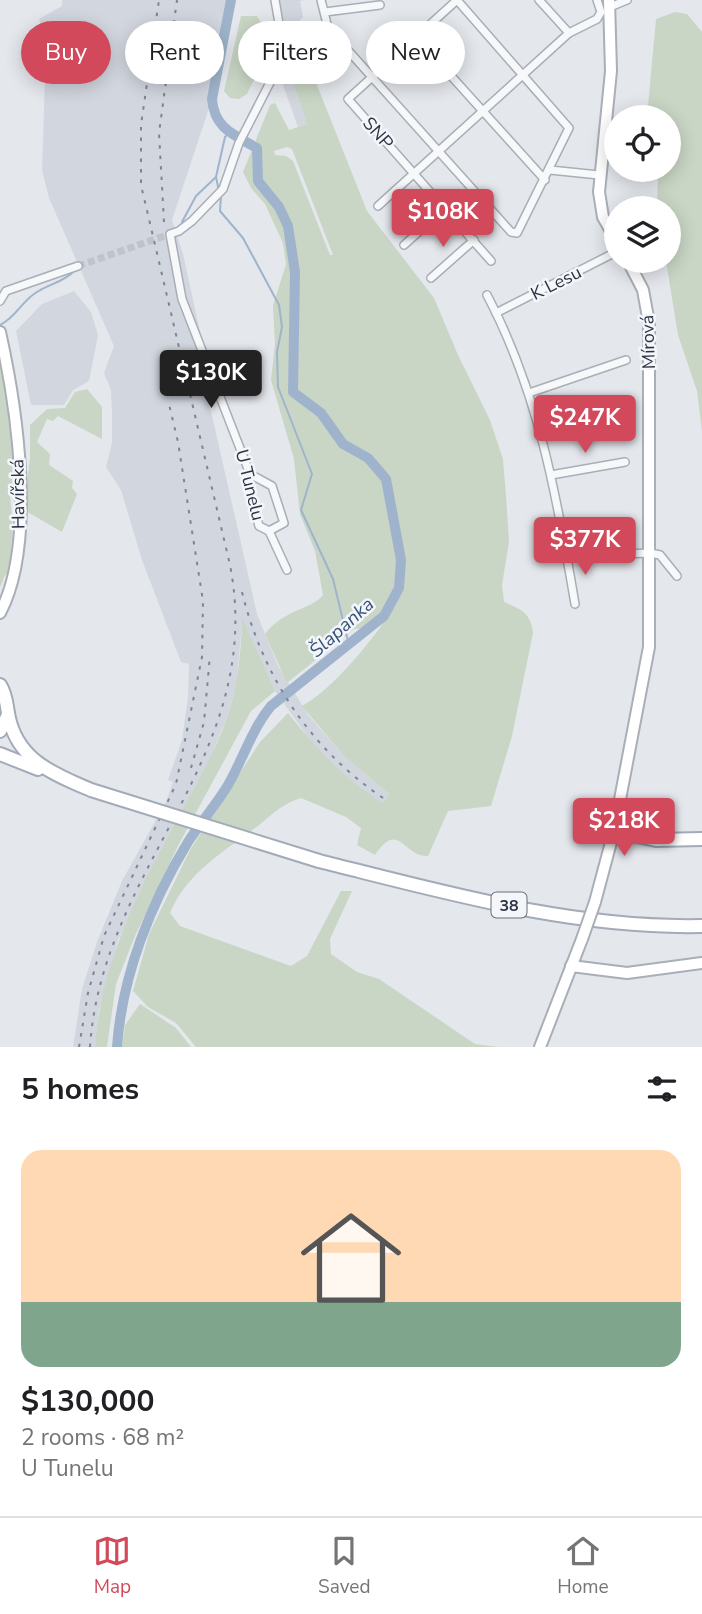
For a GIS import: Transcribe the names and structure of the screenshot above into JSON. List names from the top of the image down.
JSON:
{
  "streets": {
    "main road": ["38"],
    "street": [
      "SNP",
      "K Lesu",
      "Mírová",
      "U Tunelu",
      "Havířská"
    ]
  },
  "water": ["Šlapanka"],
  "page": {
    "chip": [
      "Buy",
      "Rent",
      "Filters",
      "New"
    ],
    "price": [
      "$108K",
      "$130K",
      "$247K",
      "$377K",
      "$218K"
    ],
    "heading": "5 homes",
    "list": [
      {
        "name": "$130,000",
        "note": "2 rooms · 68 m² · U Tunelu"
      }
    ],
    "tabs": ["Map", "Saved", "Home"]
  }
}
